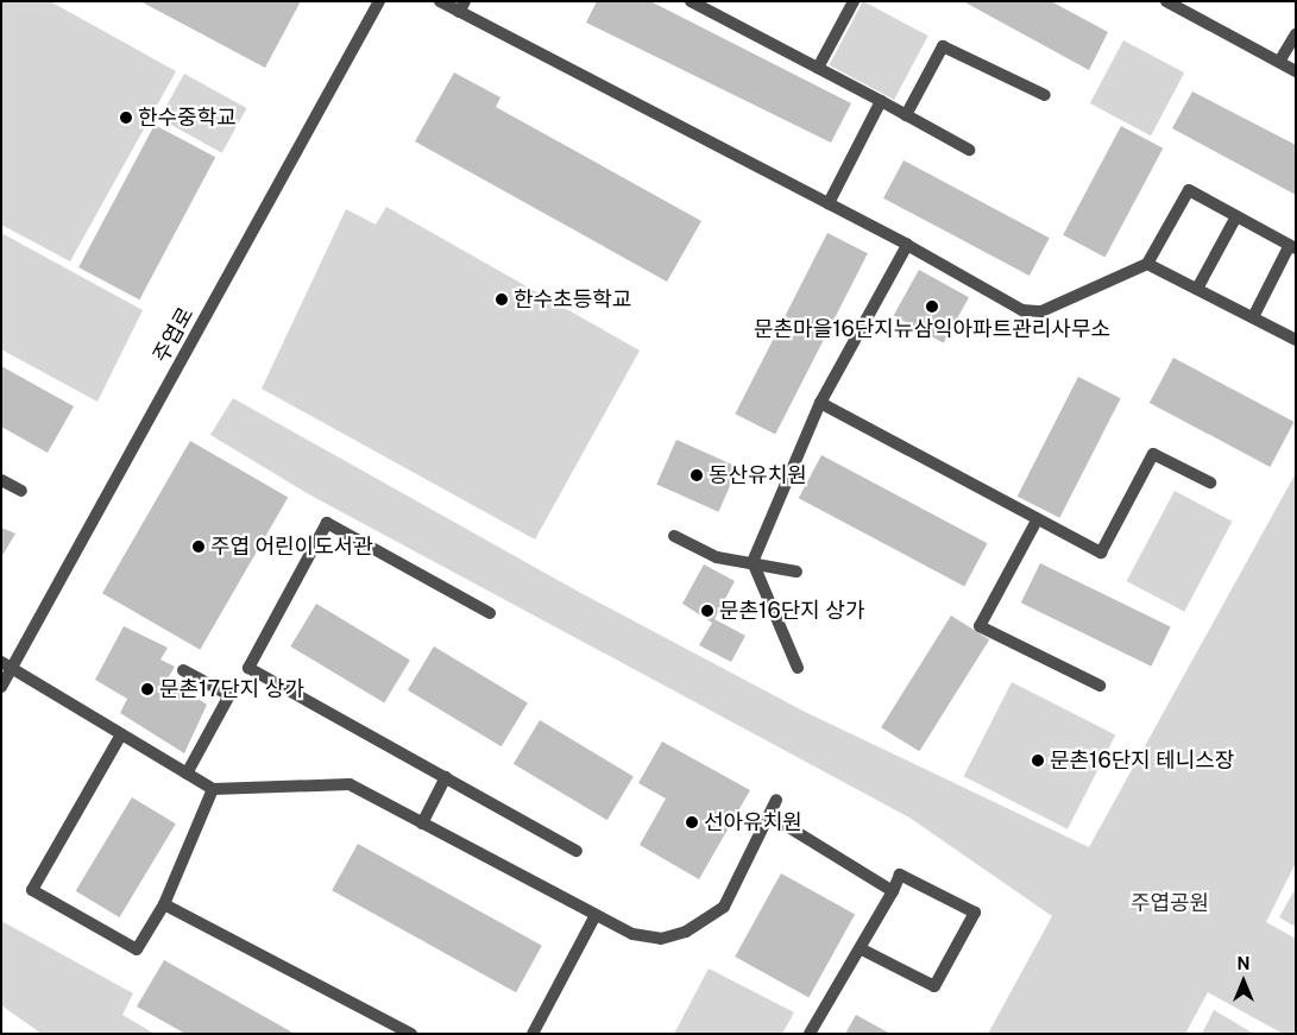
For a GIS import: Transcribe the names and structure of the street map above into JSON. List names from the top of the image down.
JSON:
{
  "streets": {
    "street": ["주엽로"]
  },
  "parks": ["주엽공원"],
  "places": [
    "한수중학교",
    "한수초등학교",
    "문촌마을16단지뉴삼익아파트관리사무소",
    "동산유치원",
    "주엽 어린이도서관",
    "문촌16단지 상가",
    "문촌17단지 상가",
    "문촌16단지 테니스장",
    "선아유치원"
  ],
  "north": "top"
}
